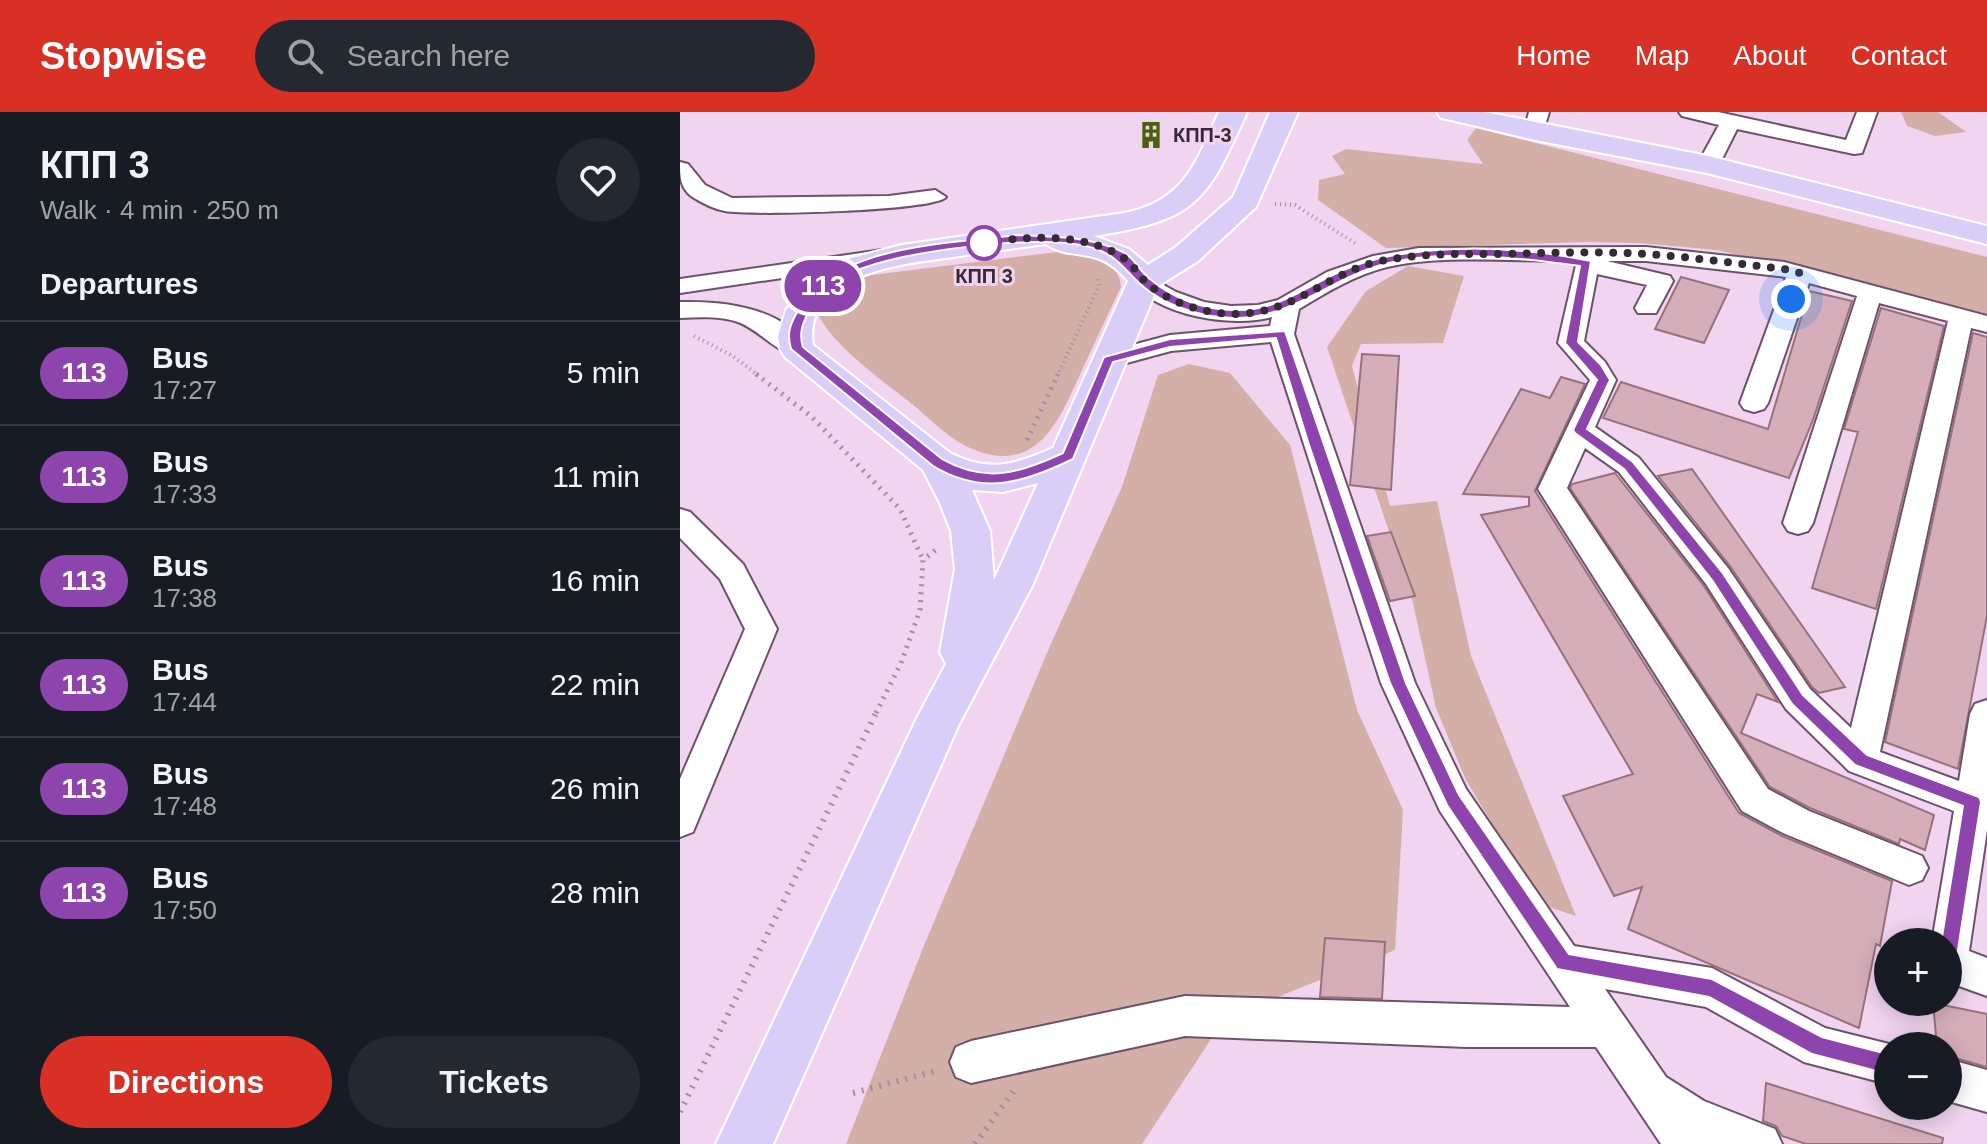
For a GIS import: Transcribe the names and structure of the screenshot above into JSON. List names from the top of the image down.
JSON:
{
  "places": {
    "building": ["КПП-3"],
    "other": ["КПП 3"]
  },
  "lines": ["bus line 113"],
  "page": {
    "header": "Stopwise",
    "search": "Search here",
    "nav": [
      "Home",
      "Map",
      "About",
      "Contact"
    ],
    "heading": [
      ["КПП 3", "Walk · 4 min · 250 m"],
      "Departures"
    ],
    "on_map": "113",
    "list": [
      {
        "mark": "113",
        "name": "Bus",
        "note": "17:27",
        "value": "5 min"
      },
      {
        "mark": "113",
        "name": "Bus",
        "note": "17:33",
        "value": "11 min"
      },
      {
        "mark": "113",
        "name": "Bus",
        "note": "17:38",
        "value": "16 min"
      },
      {
        "mark": "113",
        "name": "Bus",
        "note": "17:44",
        "value": "22 min"
      },
      {
        "mark": "113",
        "name": "Bus",
        "note": "17:48",
        "value": "26 min"
      },
      {
        "mark": "113",
        "name": "Bus",
        "note": "17:50",
        "value": "28 min"
      }
    ],
    "map_buttons": ["+", "−"],
    "buttons": ["Directions", "Tickets"]
  }
}
